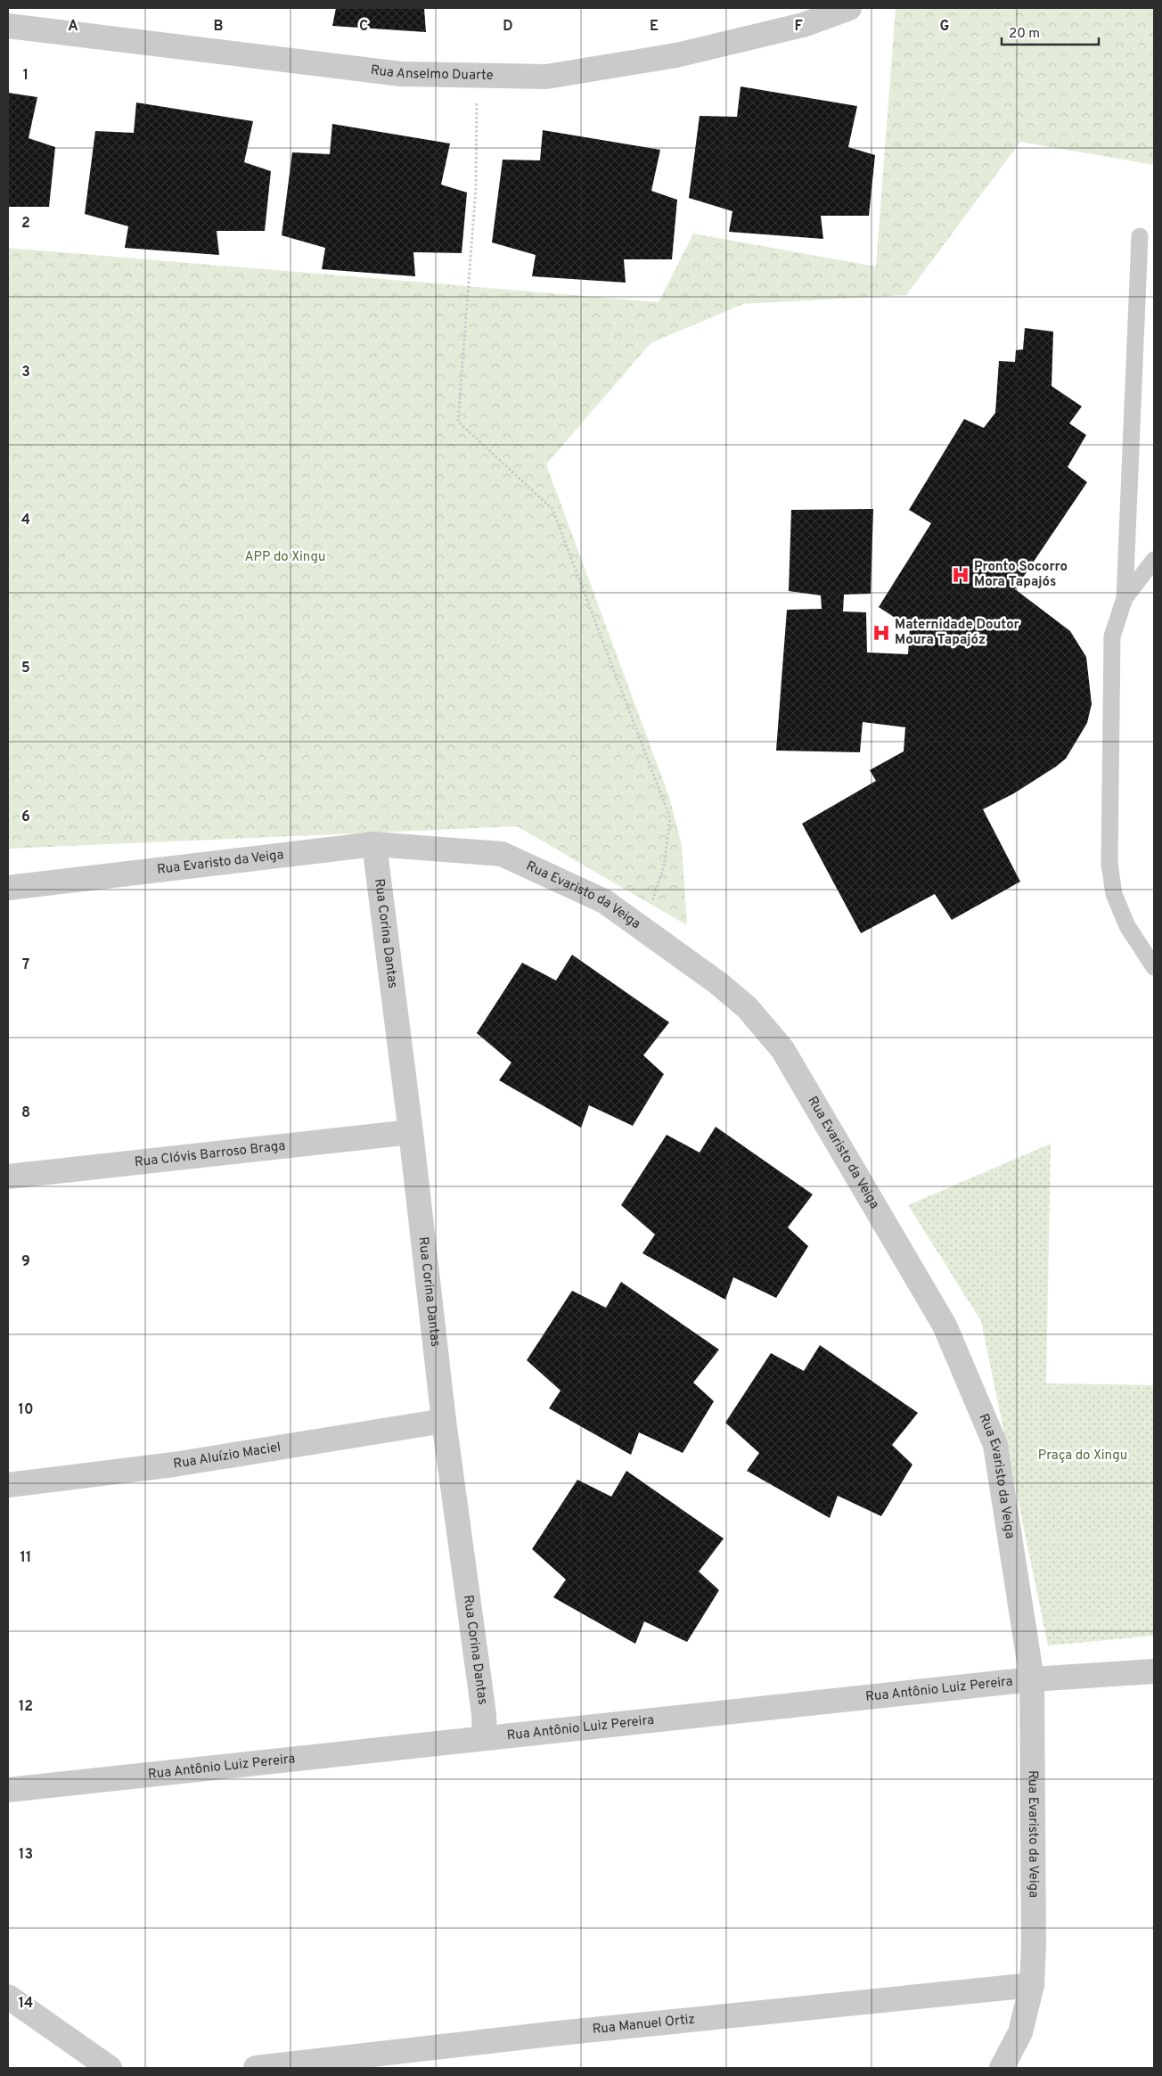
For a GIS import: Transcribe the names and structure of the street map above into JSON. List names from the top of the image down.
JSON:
{
  "streets": {
    "street": [
      "Rua Anselmo Duarte",
      "Rua Evaristo da Veiga",
      "Rua Corina Dantas",
      "Rua Clóvis Barroso Braga",
      "Rua Aluízio Maciel",
      "Rua Antônio Luiz Pereira",
      "Rua Manuel Ortiz"
    ]
  },
  "crossings": [
    ["Rua Evaristo da Veiga", "Rua Corina Dantas"],
    ["Rua Evaristo da Veiga", "Rua Antônio Luiz Pereira"],
    ["Rua Evaristo da Veiga", "Rua Manuel Ortiz"],
    ["Rua Corina Dantas", "Rua Clóvis Barroso Braga"],
    ["Rua Corina Dantas", "Rua Aluízio Maciel"],
    ["Rua Corina Dantas", "Rua Antônio Luiz Pereira"]
  ],
  "parks": ["APP do Xingu", "Praça do Xingu"],
  "places": {
    "hospital": ["Pronto Socorro Mora Tapajós", "Maternidade Doutor Moura Tapajóz"]
  },
  "scale_bar": "20 m",
  "grid": {
    "columns": [
      "A",
      "B",
      "C",
      "D",
      "E",
      "F",
      "G"
    ],
    "rows": [
      "1",
      "2",
      "3",
      "4",
      "5",
      "6",
      "7",
      "8",
      "9",
      "10",
      "11",
      "12",
      "13",
      "14"
    ]
  }
}
